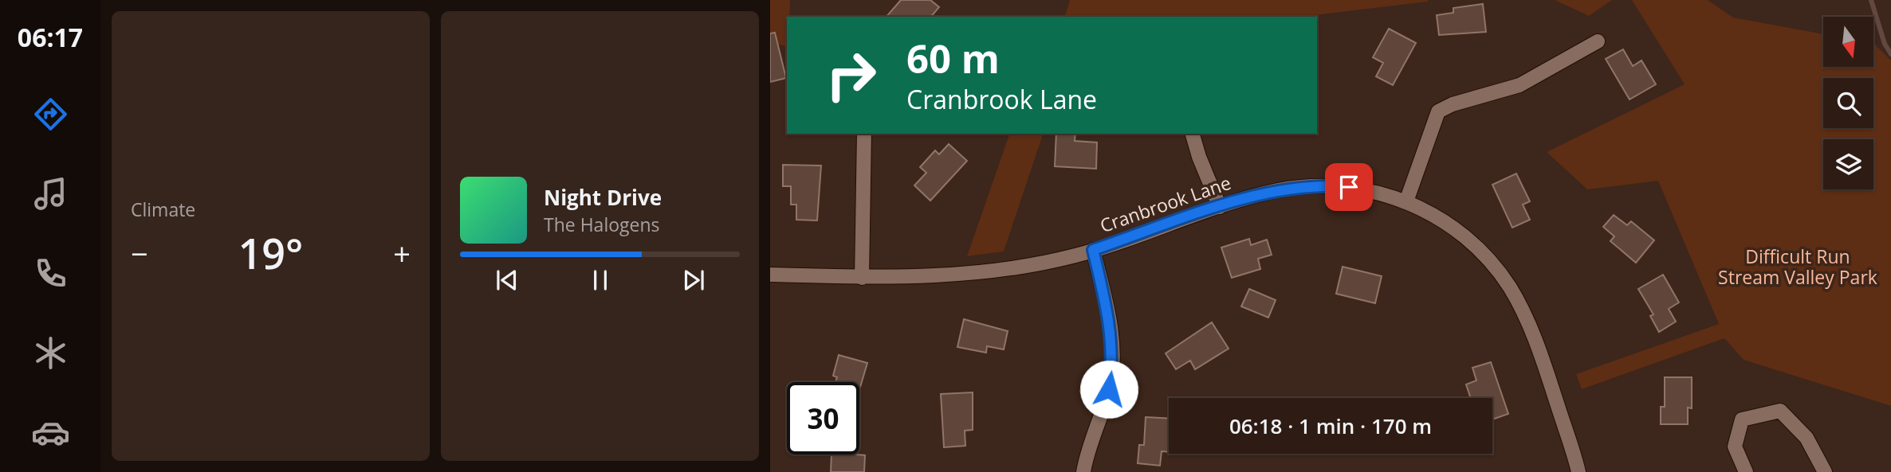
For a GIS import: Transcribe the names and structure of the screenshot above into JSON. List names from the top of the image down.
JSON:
{
  "streets": {
    "street": ["Cranbrook Lane"]
  },
  "parks": ["Difficult Run Stream Valley Park"],
  "north": "bottom",
  "page": {
    "tabs": "06:17",
    "tile": "Climate",
    "turn": ["60 m", "Cranbrook Lane"],
    "song": ["Night Drive", "The Halogens"],
    "heat": ["−", "19°", "+"],
    "limit": "30",
    "trip": "06:18 · 1 min · 170 m"
  }
}
